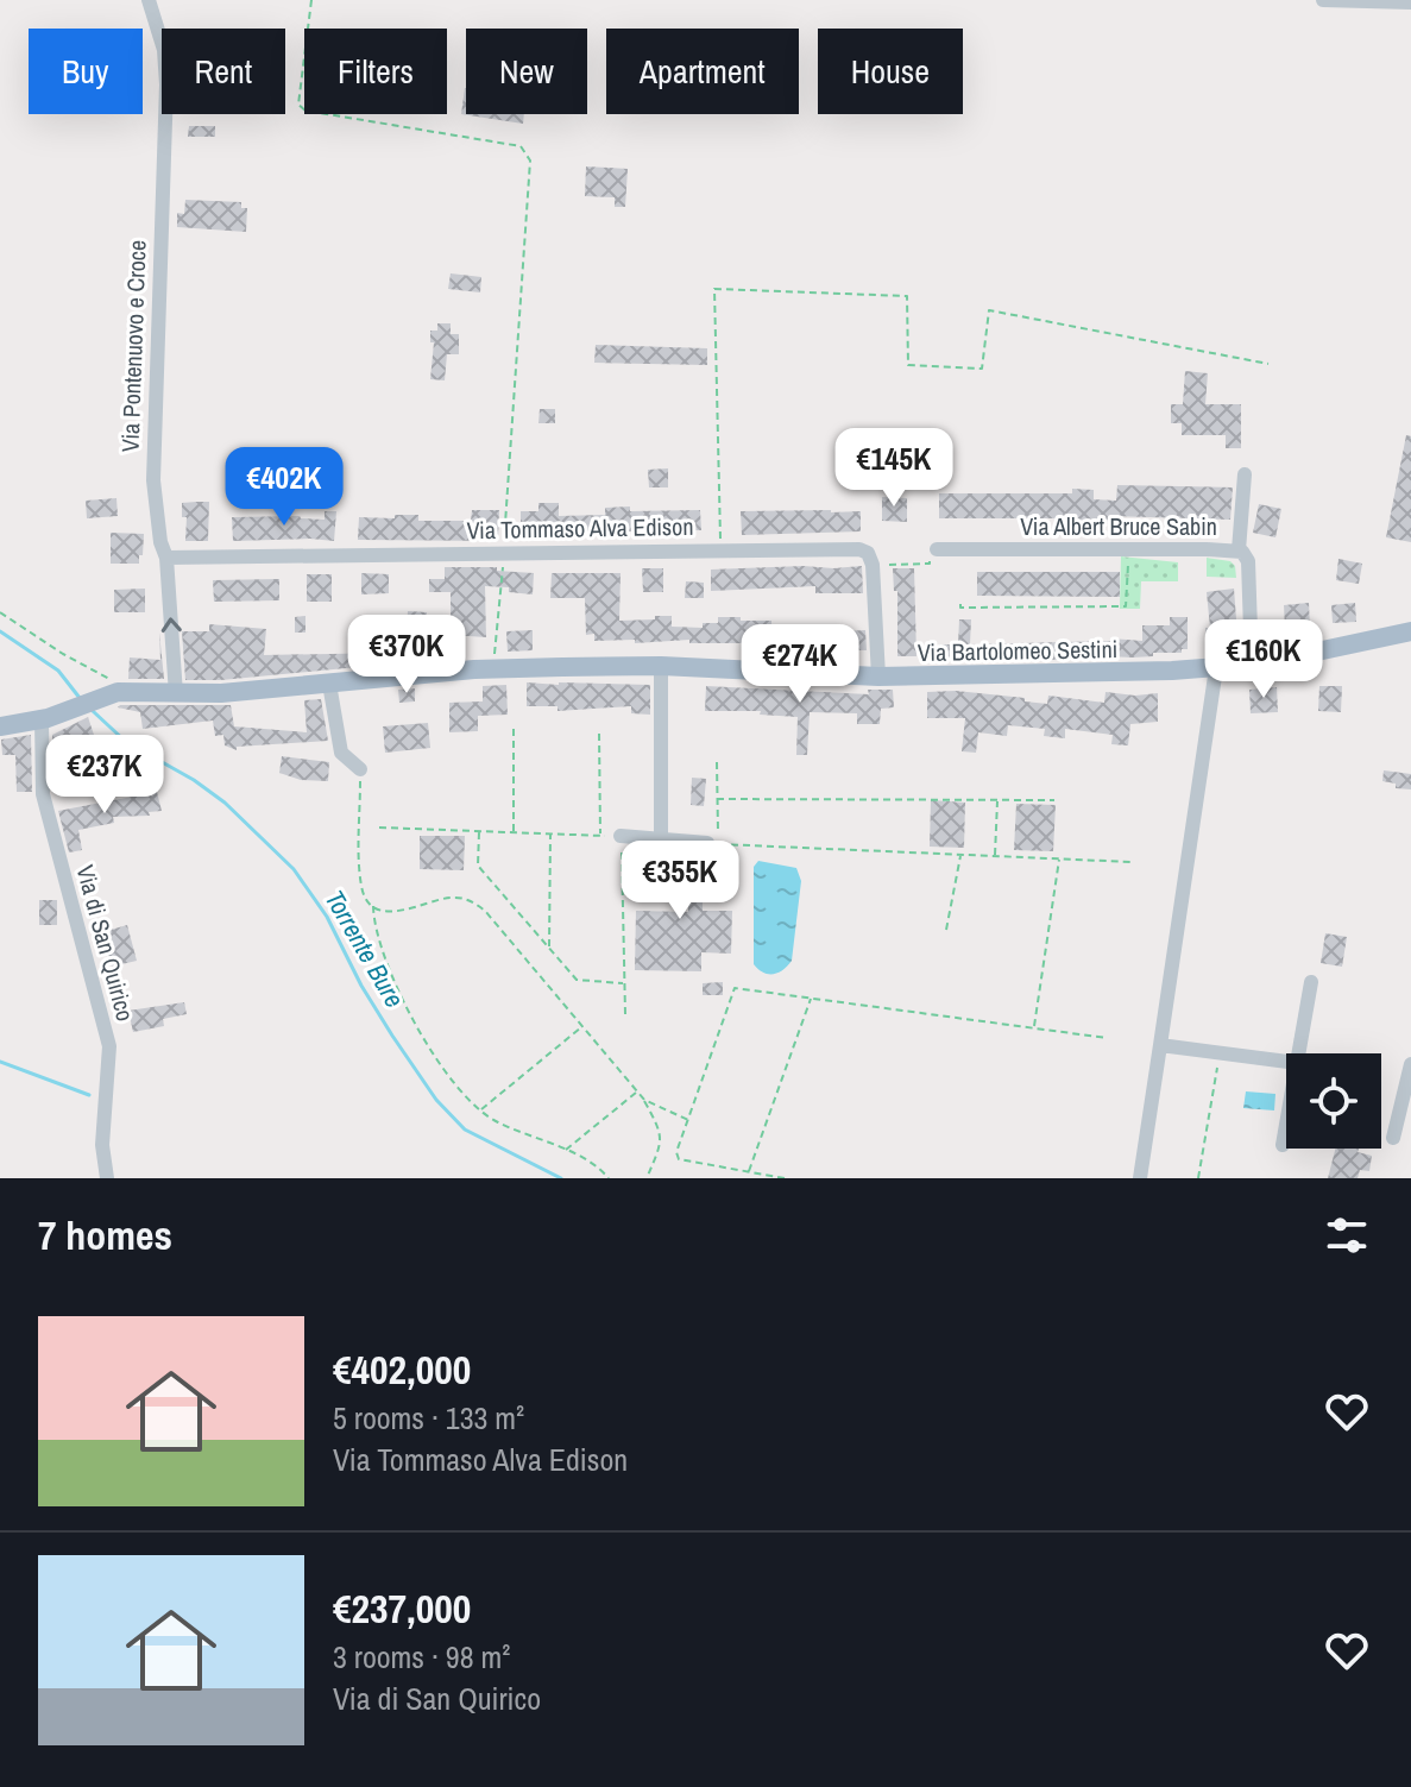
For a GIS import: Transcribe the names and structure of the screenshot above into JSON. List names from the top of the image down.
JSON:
{
  "streets": {
    "main road": ["Via Bartolomeo Sestini"],
    "street": [
      "Via Pontenuovo e Croce",
      "Via Albert Bruce Sabin",
      "Via Tommaso Alva Edison",
      "Via di San Quirico"
    ]
  },
  "crossings": [
    ["Via Pontenuovo e Croce", "Via Tommaso Alva Edison"],
    ["Via Pontenuovo e Croce", "Via Bartolomeo Sestini"],
    ["Via Albert Bruce Sabin", "Via Bartolomeo Sestini"],
    ["Via Bartolomeo Sestini", "Via di San Quirico"]
  ],
  "water": ["Torrente Bure"],
  "page": {
    "chip": [
      "Buy",
      "Rent",
      "Filters",
      "New",
      "Apartment",
      "House"
    ],
    "price": [
      "€145K",
      "€402K",
      "€370K",
      "€160K",
      "€274K",
      "€237K",
      "€355K"
    ],
    "heading": "7 homes",
    "list": [
      {
        "name": "€402,000",
        "note": "5 rooms · 133 m² · Via Tommaso Alva Edison"
      },
      {
        "name": "€237,000",
        "note": "3 rooms · 98 m² · Via di San Quirico"
      }
    ]
  }
}
